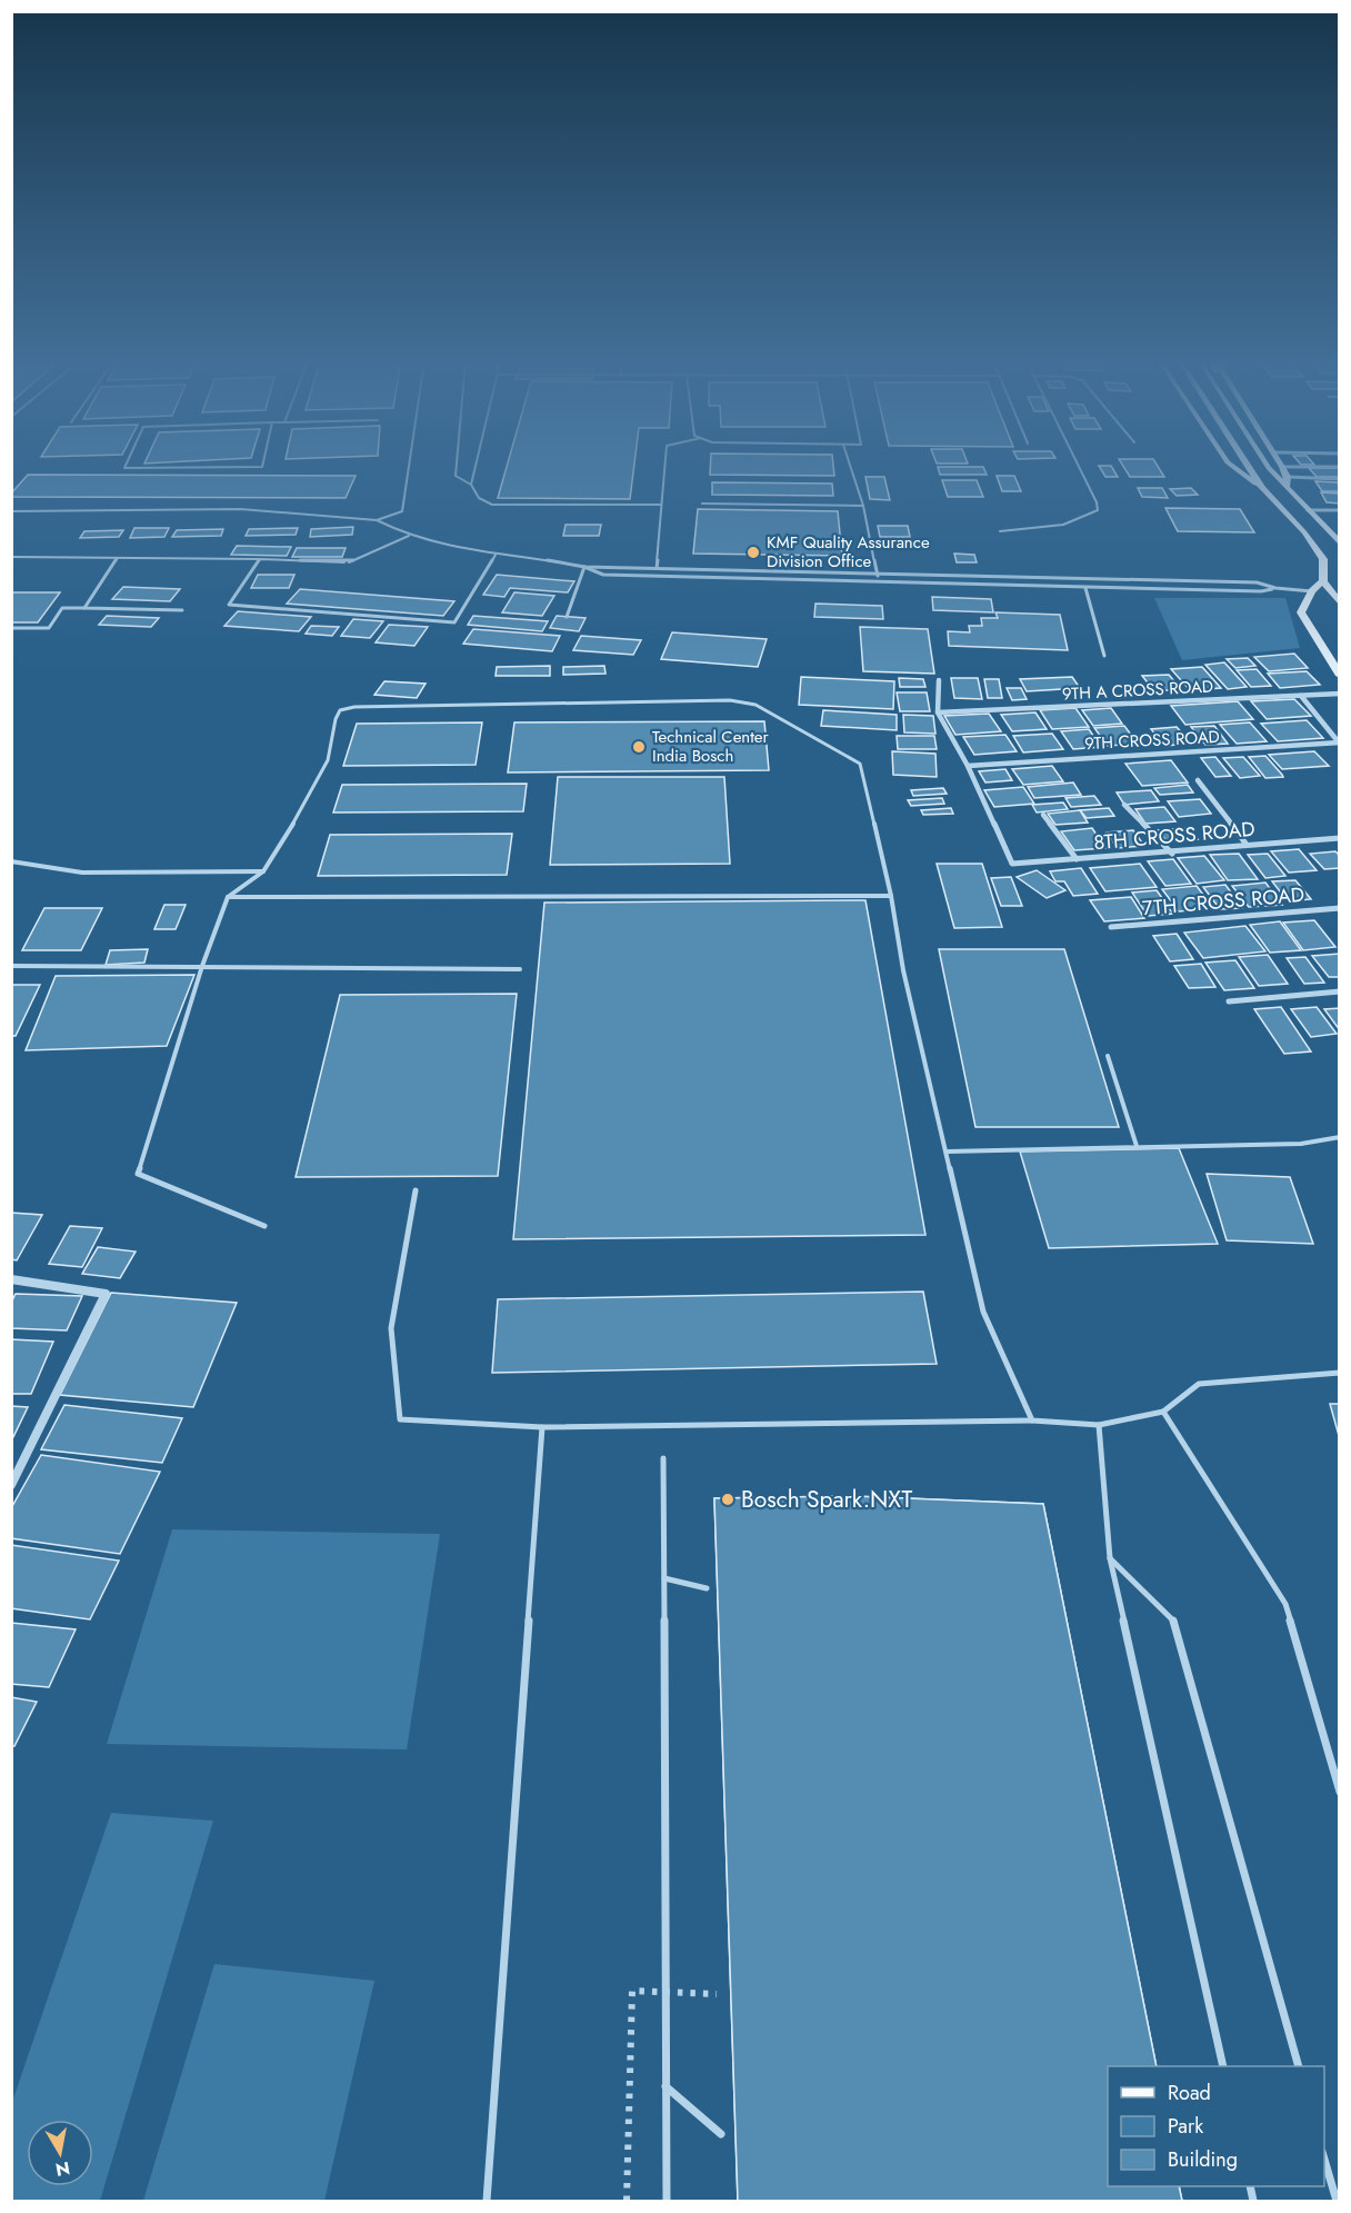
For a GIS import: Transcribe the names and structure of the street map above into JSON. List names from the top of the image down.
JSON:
{
  "streets": {
    "street": [
      "9TH A CROSS ROAD",
      "9TH CROSS ROAD",
      "8TH CROSS ROAD",
      "7TH CROSS ROAD"
    ]
  },
  "crossings": [
    ["9TH CROSS ROAD", "8TH CROSS ROAD"]
  ],
  "places": ["KMF Quality Assurance Division Office", "Technical Center India Bosch", "Bosch Spark.NXT"],
  "legend": ["Road", "Park", "Building"],
  "north": "bottom"
}
